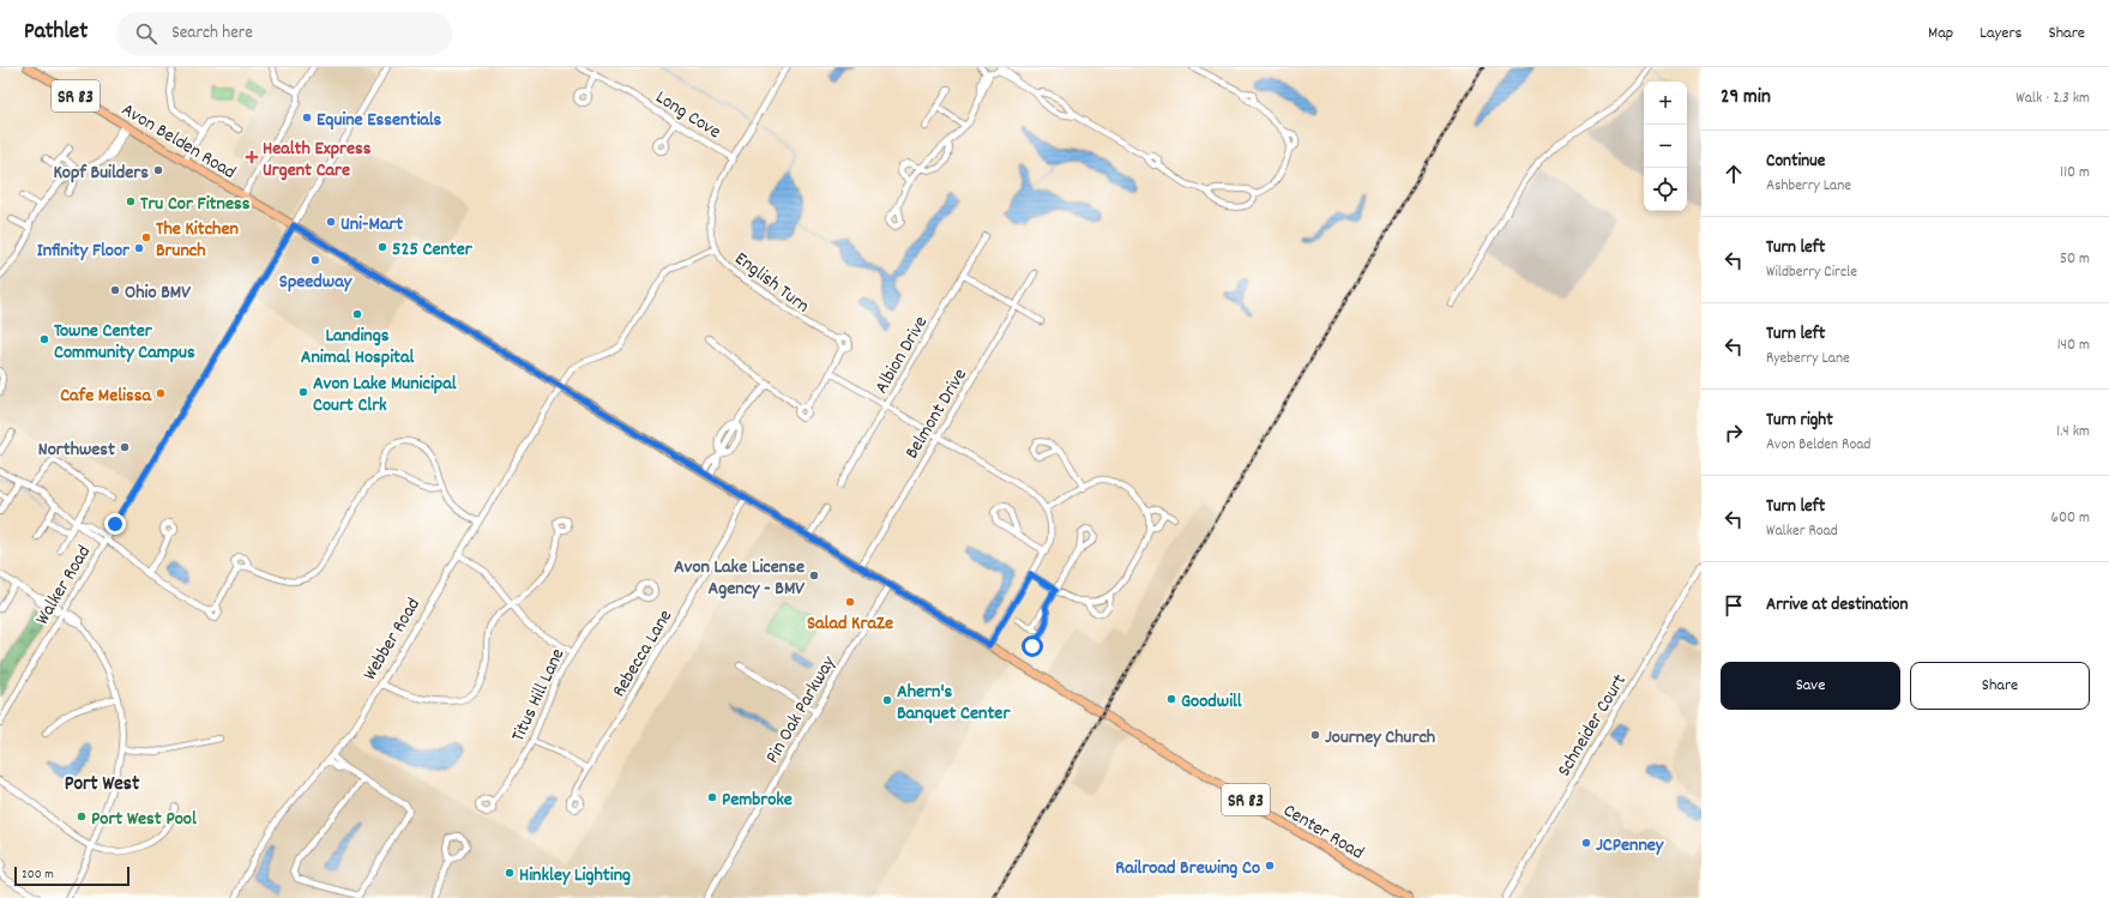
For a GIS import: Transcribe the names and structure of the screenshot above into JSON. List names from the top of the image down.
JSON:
{
  "streets": {
    "main road": ["SR 83", "Avon Belden Road", "Center Road"],
    "street": [
      "Long Cove",
      "English Turn",
      "Albion Drive",
      "Belmont Drive",
      "Walker Road",
      "Webber Road",
      "Rebecca Lane",
      "Titus Hill Lane",
      "Pin Oak Parkway",
      "Schneider Court"
    ]
  },
  "crossings": [
    ["Long Cove", "English Turn"],
    ["Avon Belden Road", "Belmont Drive"],
    ["Avon Belden Road", "Walker Road"],
    ["Avon Belden Road", "Webber Road"],
    ["Avon Belden Road", "Rebecca Lane"],
    ["Avon Belden Road", "Pin Oak Parkway"],
    ["Avon Belden Road", "Center Road"],
    ["English Turn", "Webber Road"]
  ],
  "districts": ["Port West"],
  "places": {
    "other": [
      "Equine Essentials",
      "Kopf Builders",
      "Tru Cor Fitness",
      "Uni-Mart",
      "The Kitchen Brunch",
      "525 Center",
      "Infinity Floor",
      "Speedway",
      "Ohio BMV",
      "Landings Animal Hospital",
      "Towne Center Community Campus",
      "Avon Lake Municipal Court Clrk",
      "Cafe Melissa",
      "Northwest",
      "Avon Lake License Agency - BMV",
      "Salad KraZe",
      "Goodwill",
      "Ahern's Banquet Center",
      "Journey Church",
      "Pembroke",
      "Port West Pool",
      "JCPenney",
      "Railroad Brewing Co",
      "Hinkley Lighting"
    ],
    "health": ["Health Express Urgent Care"]
  },
  "scale_bar": "200 m",
  "page": {
    "header": "Pathlet",
    "search": "Search here",
    "nav": ["Map", "Layers", "Share"],
    "heading": ["29 min", "Walk · 2.3 km"],
    "map_buttons": ["+", "−"],
    "list": [
      ["Continue", "Ashberry Lane", "110 m"],
      ["Turn left", "Wildberry Circle", "50 m"],
      ["Turn left", "Ryeberry Lane", "140 m"],
      ["Turn right", "Avon Belden Road", "1.4 km"],
      ["Turn left", "Walker Road", "600 m"],
      "Arrive at destination"
    ],
    "buttons": ["Save", "Share"],
    "scale": "200 m"
  }
}
